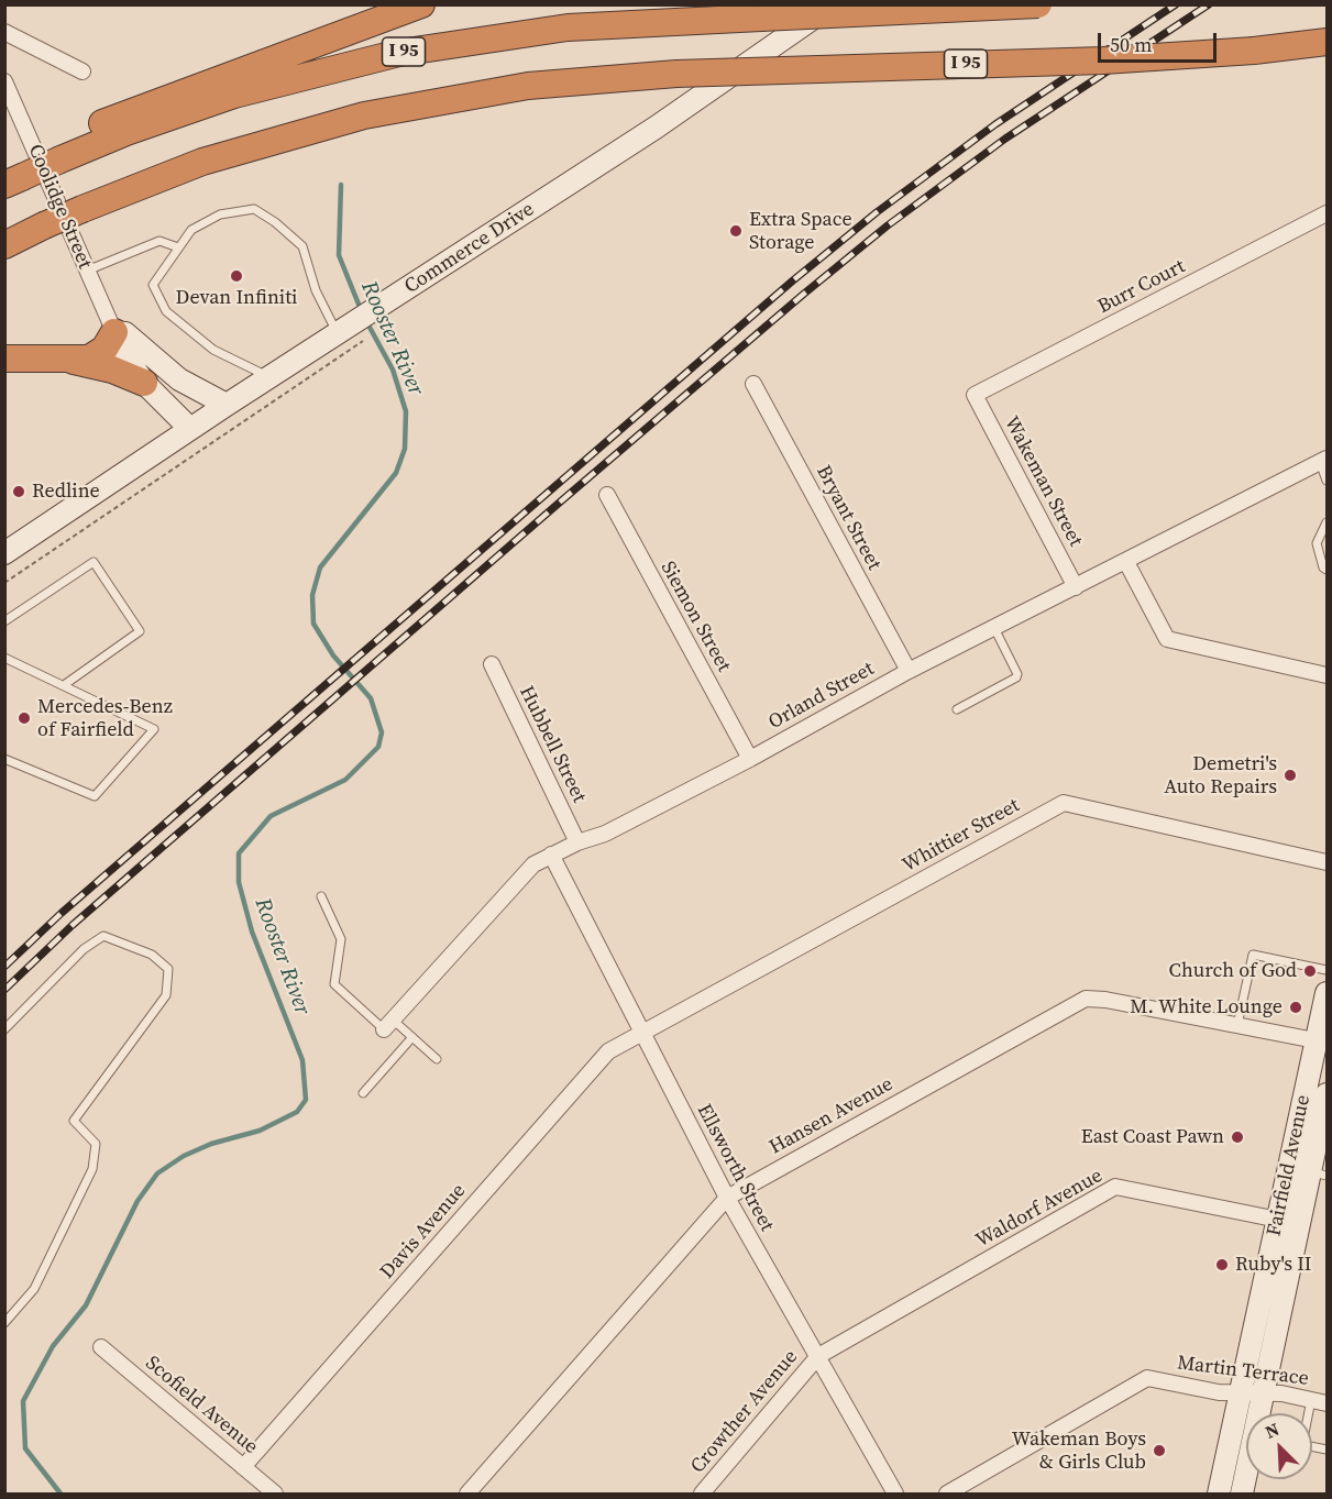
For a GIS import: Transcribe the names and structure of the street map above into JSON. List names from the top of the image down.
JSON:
{
  "streets": {
    "highway": ["I 95"],
    "main road": ["Coolidge Street", "Commerce Drive", "Fairfield Avenue"],
    "street": [
      "Burr Court",
      "Wakeman Street",
      "Bryant Street",
      "Siemon Street",
      "Orland Street",
      "Hubbell Street",
      "Whittier Street",
      "Hansen Avenue",
      "Ellsworth Street",
      "Waldorf Avenue",
      "Davis Avenue",
      "Martin Terrace",
      "Scofield Avenue",
      "Crowther Avenue"
    ]
  },
  "crossings": [
    ["Coolidge Street", "Commerce Drive"],
    ["Burr Court", "Wakeman Street"],
    ["Wakeman Street", "Orland Street"],
    ["Bryant Street", "Orland Street"],
    ["Siemon Street", "Orland Street"],
    ["Orland Street", "Hubbell Street"],
    ["Orland Street", "Ellsworth Street"],
    ["Whittier Street", "Ellsworth Street"],
    ["Whittier Street", "Davis Avenue"],
    ["Hansen Avenue", "Fairfield Avenue"],
    ["Hansen Avenue", "Ellsworth Street"],
    ["Fairfield Avenue", "Waldorf Avenue"],
    ["Fairfield Avenue", "Martin Terrace"],
    ["Ellsworth Street", "Waldorf Avenue"],
    ["Ellsworth Street", "Davis Avenue"],
    ["Ellsworth Street", "Crowther Avenue"],
    ["Waldorf Avenue", "Crowther Avenue"],
    ["Davis Avenue", "Scofield Avenue"]
  ],
  "water": ["Rooster River"],
  "places": [
    "Extra Space Storage",
    "Devan Infiniti",
    "Redline",
    "Mercedes-Benz of Fairfield",
    "Demetri's Auto Repairs",
    "Church of God",
    "M. White Lounge",
    "East Coast Pawn",
    "Ruby's II",
    "Wakeman Boys & Girls Club"
  ],
  "scale_bar": "50 m",
  "north": "top left"
}
